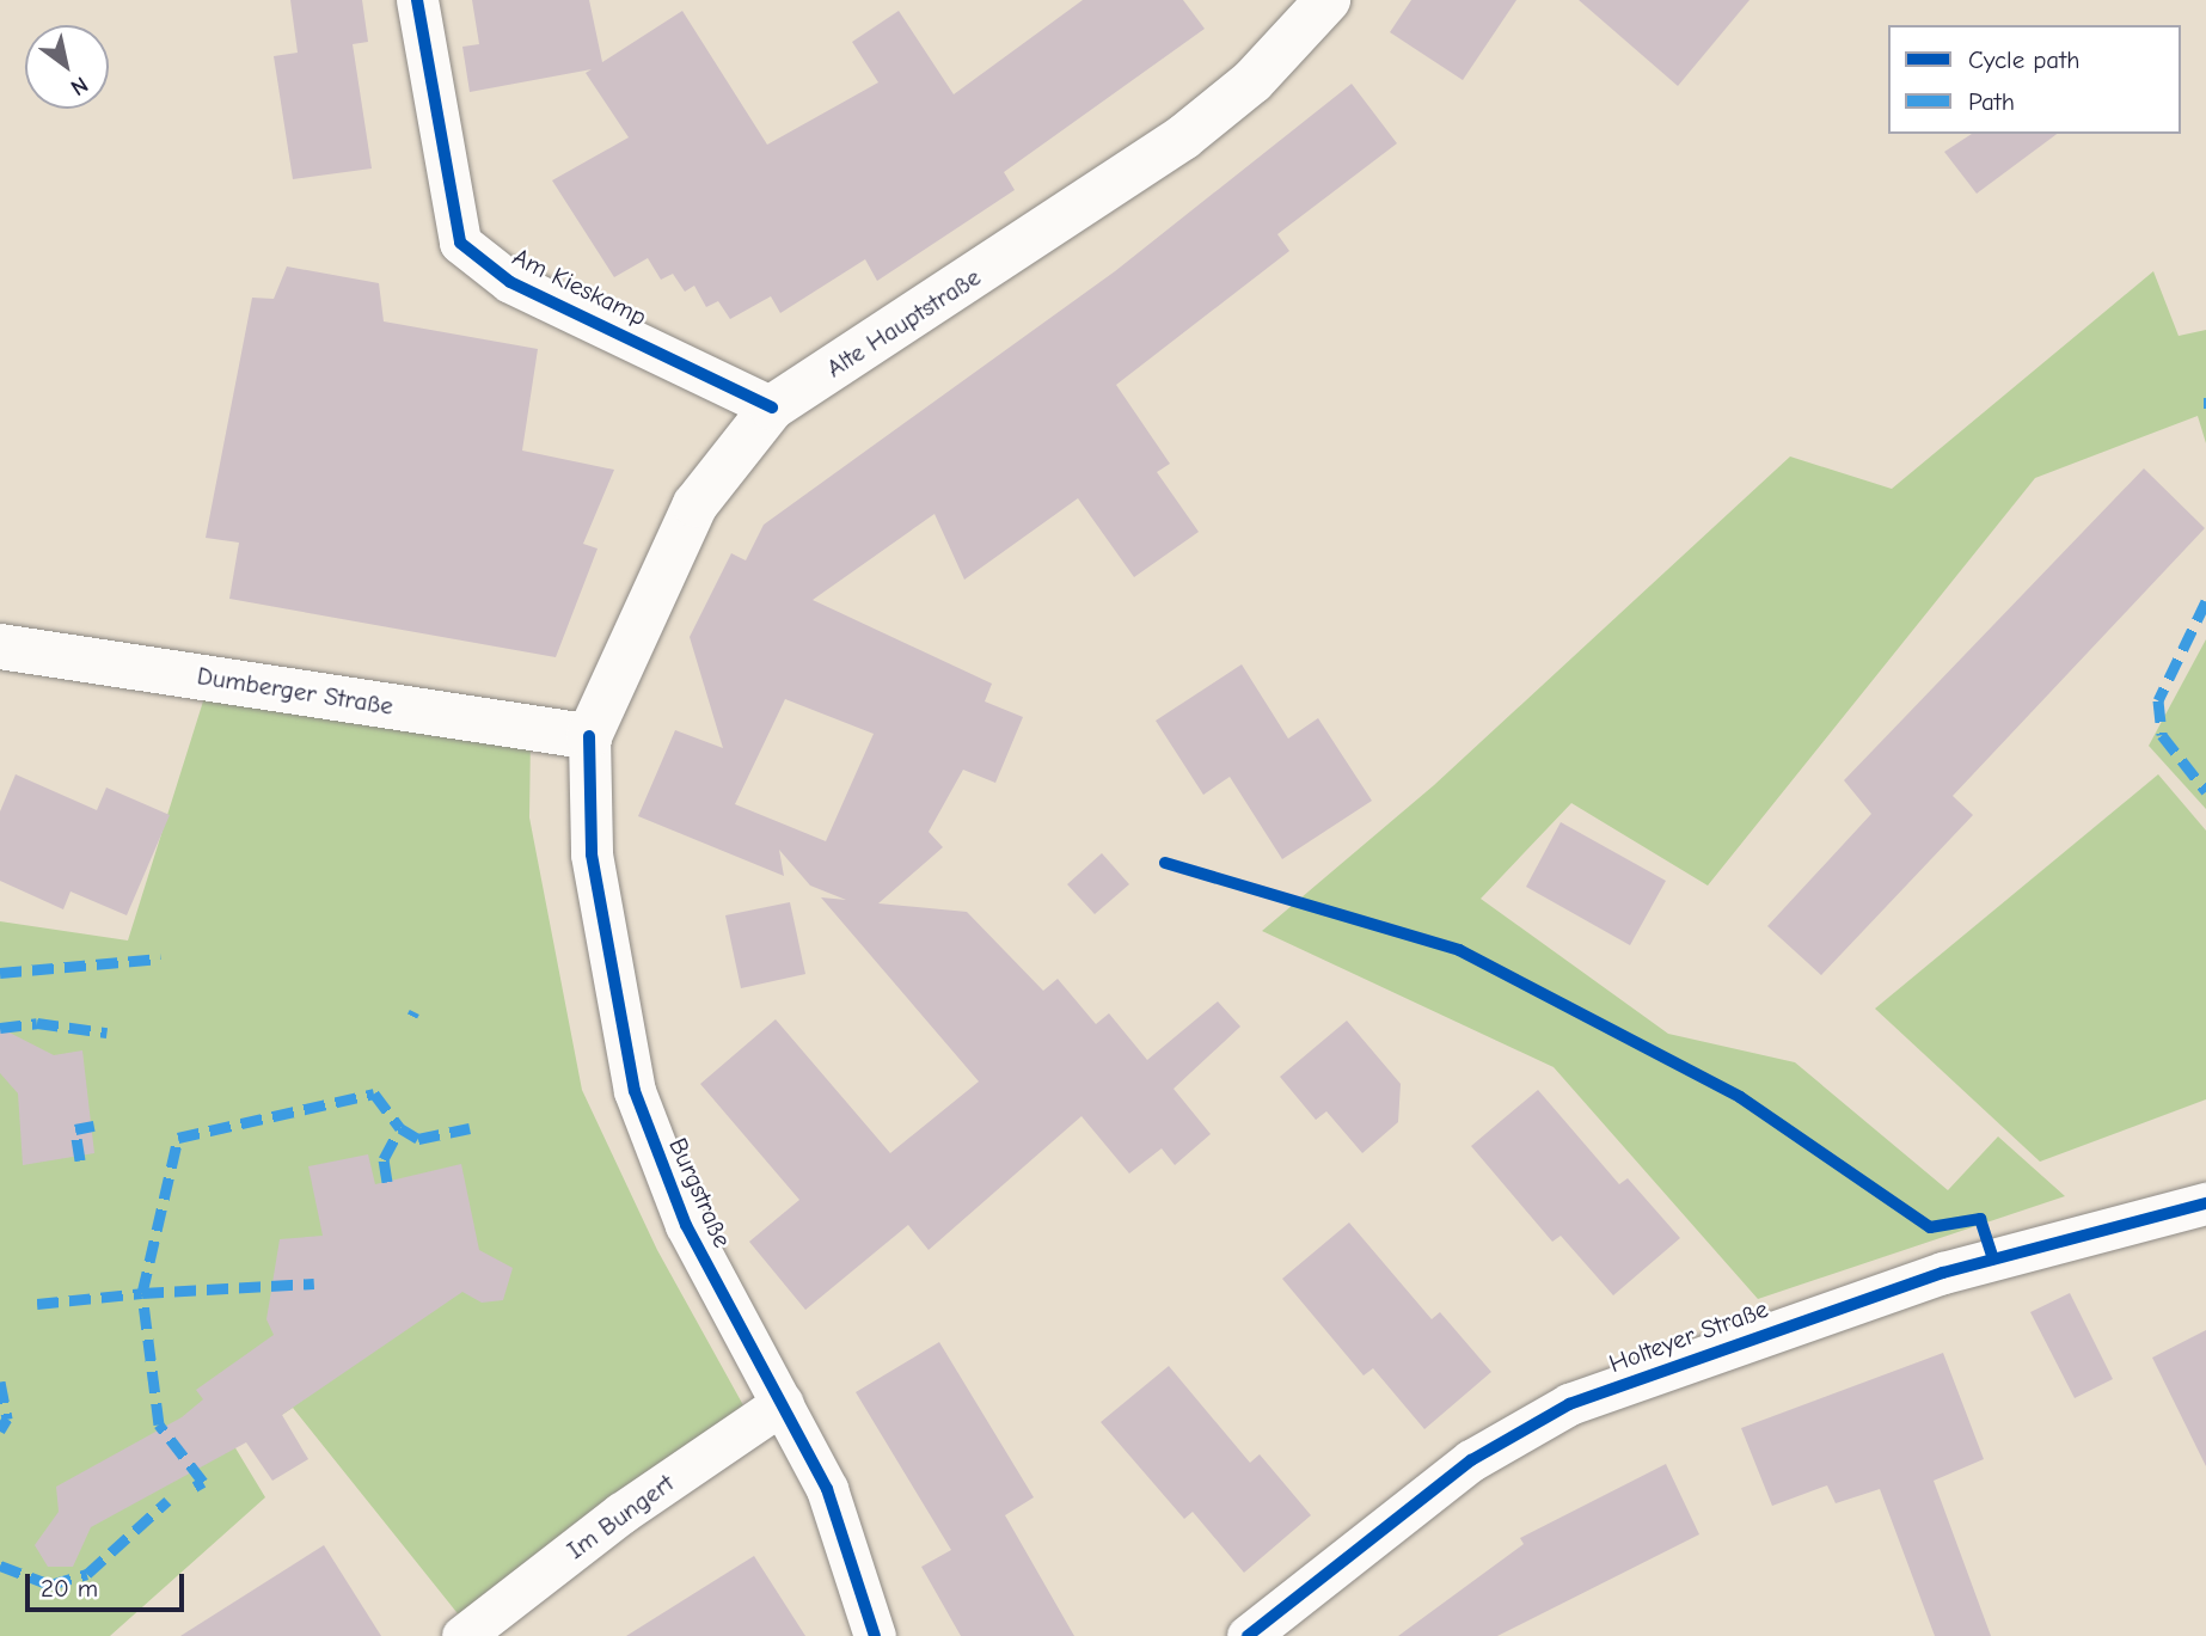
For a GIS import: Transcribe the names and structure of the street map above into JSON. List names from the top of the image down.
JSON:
{
  "streets": {
    "main road": ["Alte Hauptstraße", "Dumberger Straße"],
    "street": [
      "Am Kieskamp",
      "Burgstraße",
      "Holteyer Straße",
      "Im Bungert"
    ]
  },
  "crossings": [
    ["Am Kieskamp", "Alte Hauptstraße"],
    ["Alte Hauptstraße", "Dumberger Straße"],
    ["Alte Hauptstraße", "Burgstraße"],
    ["Dumberger Straße", "Burgstraße"],
    ["Burgstraße", "Im Bungert"]
  ],
  "legend": ["Cycle path", "Path"],
  "scale_bar": "20 m",
  "north": "bottom right"
}
